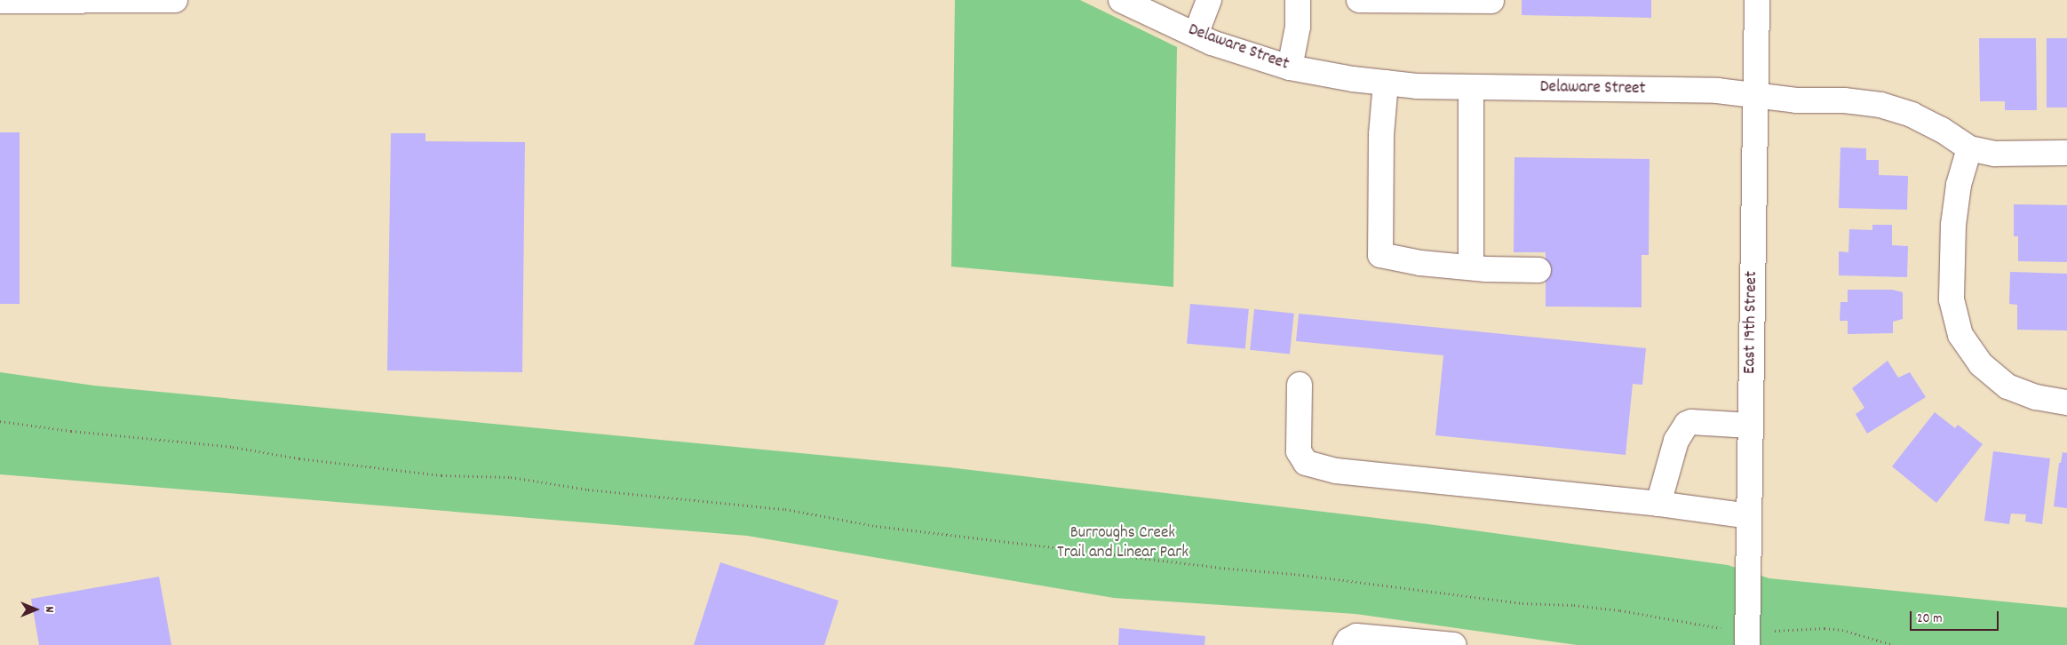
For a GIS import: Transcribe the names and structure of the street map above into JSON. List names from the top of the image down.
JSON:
{
  "streets": {
    "street": ["Delaware Street", "East 19th Street"]
  },
  "crossings": [
    ["Delaware Street", "East 19th Street"]
  ],
  "parks": ["Burroughs Creek Trail and Linear Park"],
  "scale_bar": "20 m",
  "north": "right"
}
